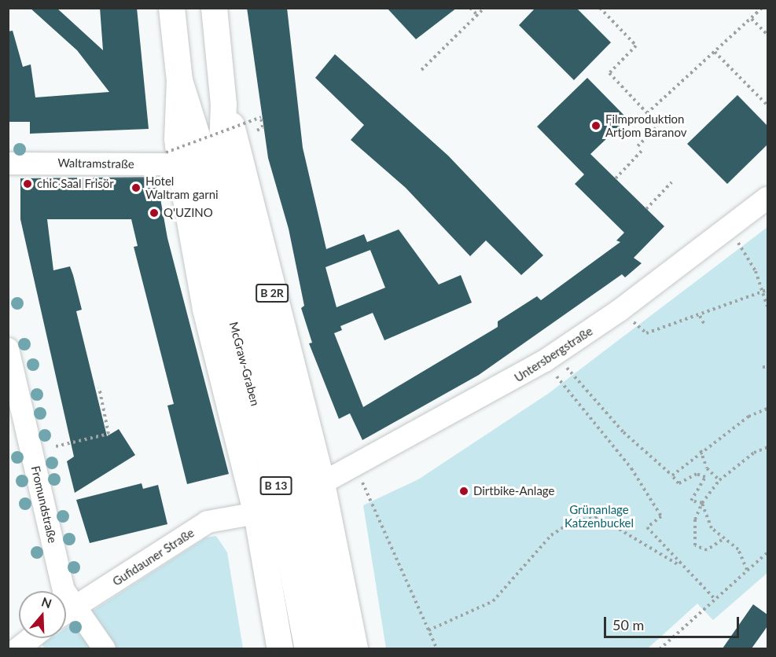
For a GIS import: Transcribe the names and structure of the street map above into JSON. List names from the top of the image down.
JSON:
{
  "streets": {
    "main road": ["B 2R", "McGraw-Graben", "B 13"],
    "street": [
      "Waltramstraße",
      "Untersbergstraße",
      "Fromundstraße",
      "Gufidauner Straße"
    ]
  },
  "crossings": [
    ["B 2R", "Untersbergstraße"],
    ["B 2R", "McGraw-Graben"]
  ],
  "parks": ["Grünanlage Katzenbuckel"],
  "places": [
    "Filmproduktion Artjom Baranov",
    "chic Saal Frisör",
    "Hotel Waltram garni",
    "Q'UZINO",
    "Dirtbike-Anlage"
  ],
  "scale_bar": "50 m",
  "north": "top"
}
